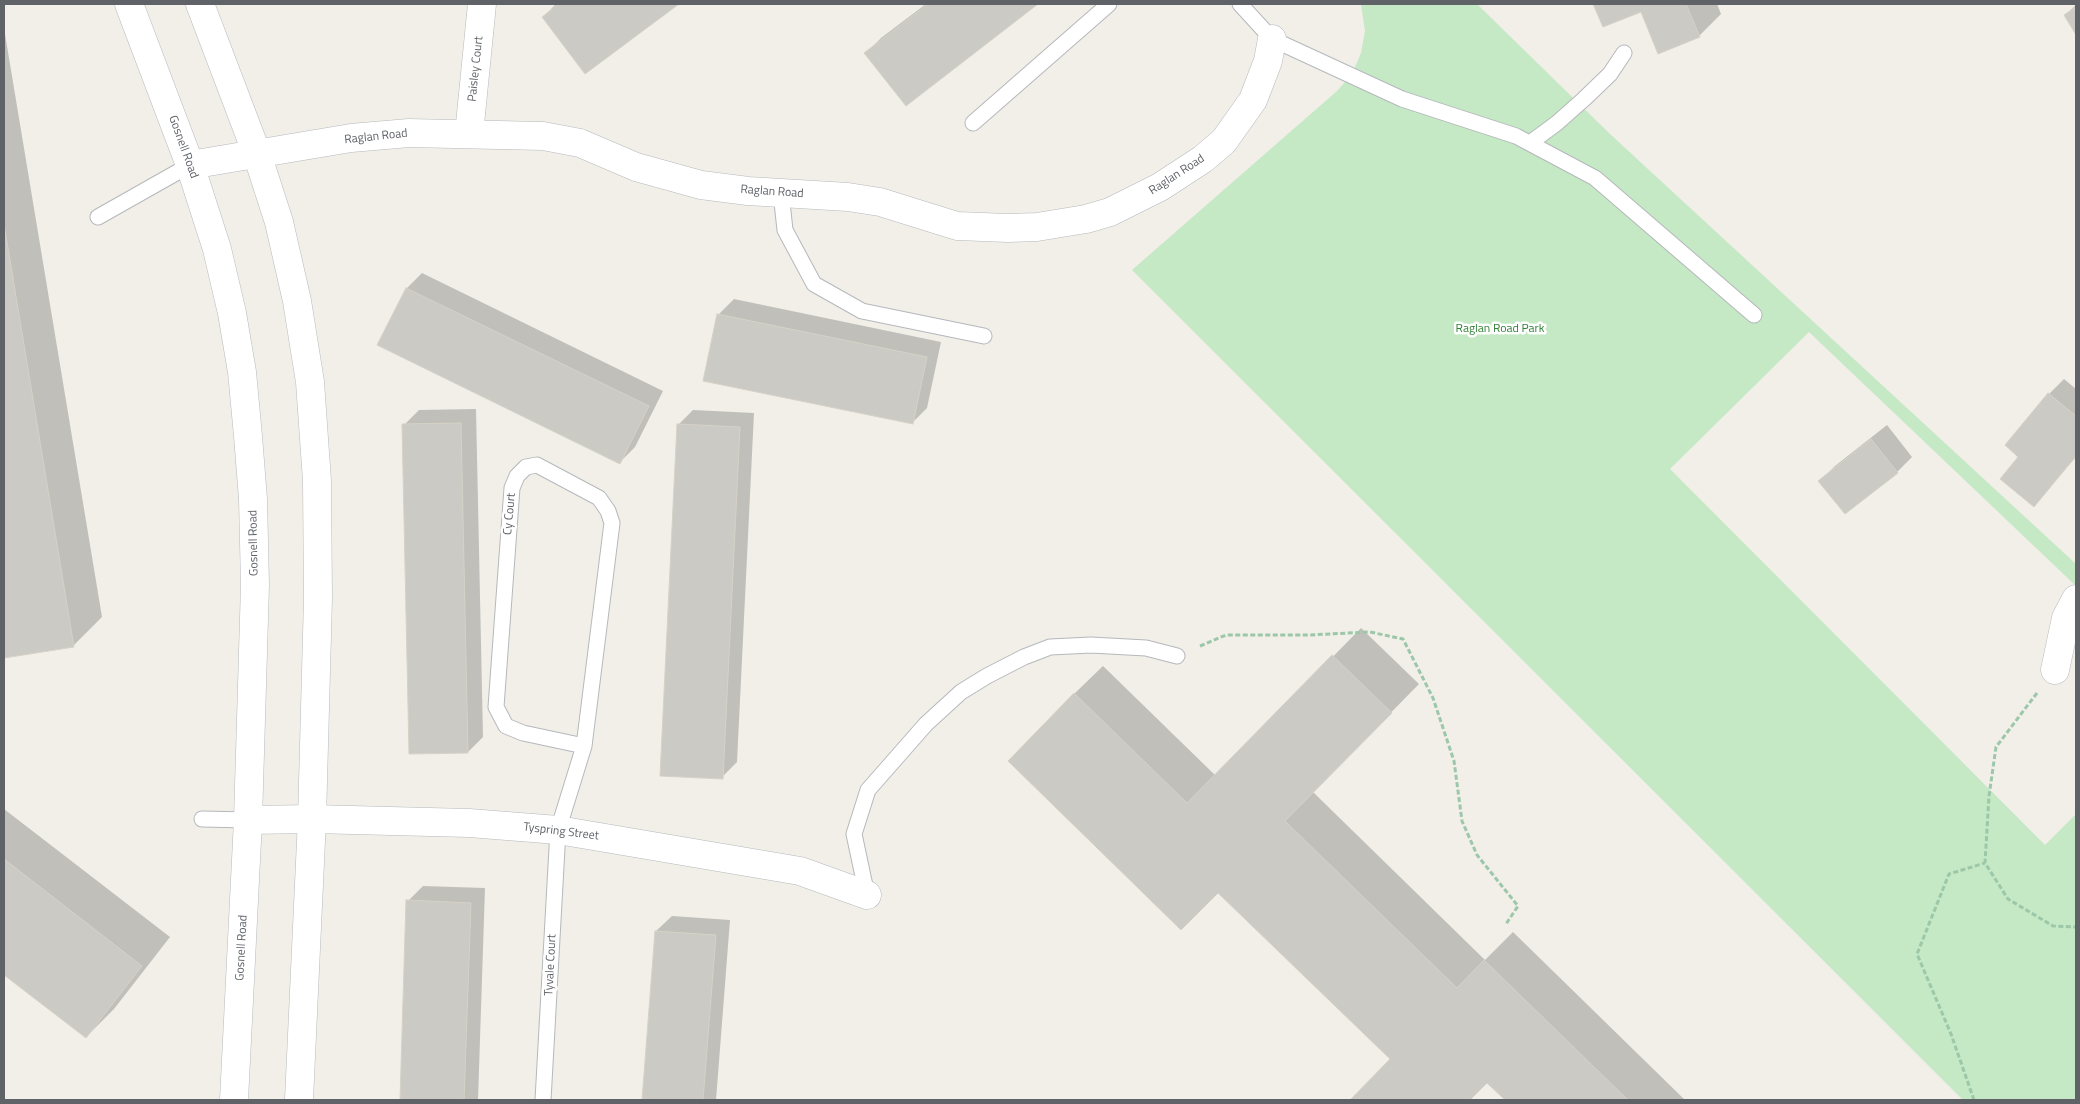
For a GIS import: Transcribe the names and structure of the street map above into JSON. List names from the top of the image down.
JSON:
{
  "streets": {
    "main road": [
      "Paisley Court",
      "Raglan Road",
      "Gosnell Road",
      "Tyspring Street"
    ],
    "lane": ["Cy Court", "Tyvale Court"]
  },
  "crossings": [
    ["Paisley Court", "Raglan Road"],
    ["Raglan Road", "Gosnell Road"],
    ["Gosnell Road", "Tyspring Street"],
    ["Cy Court", "Tyspring Street"],
    ["Cy Court", "Tyvale Court"],
    ["Tyspring Street", "Tyvale Court"]
  ],
  "parks": ["Raglan Road Park"]
}
